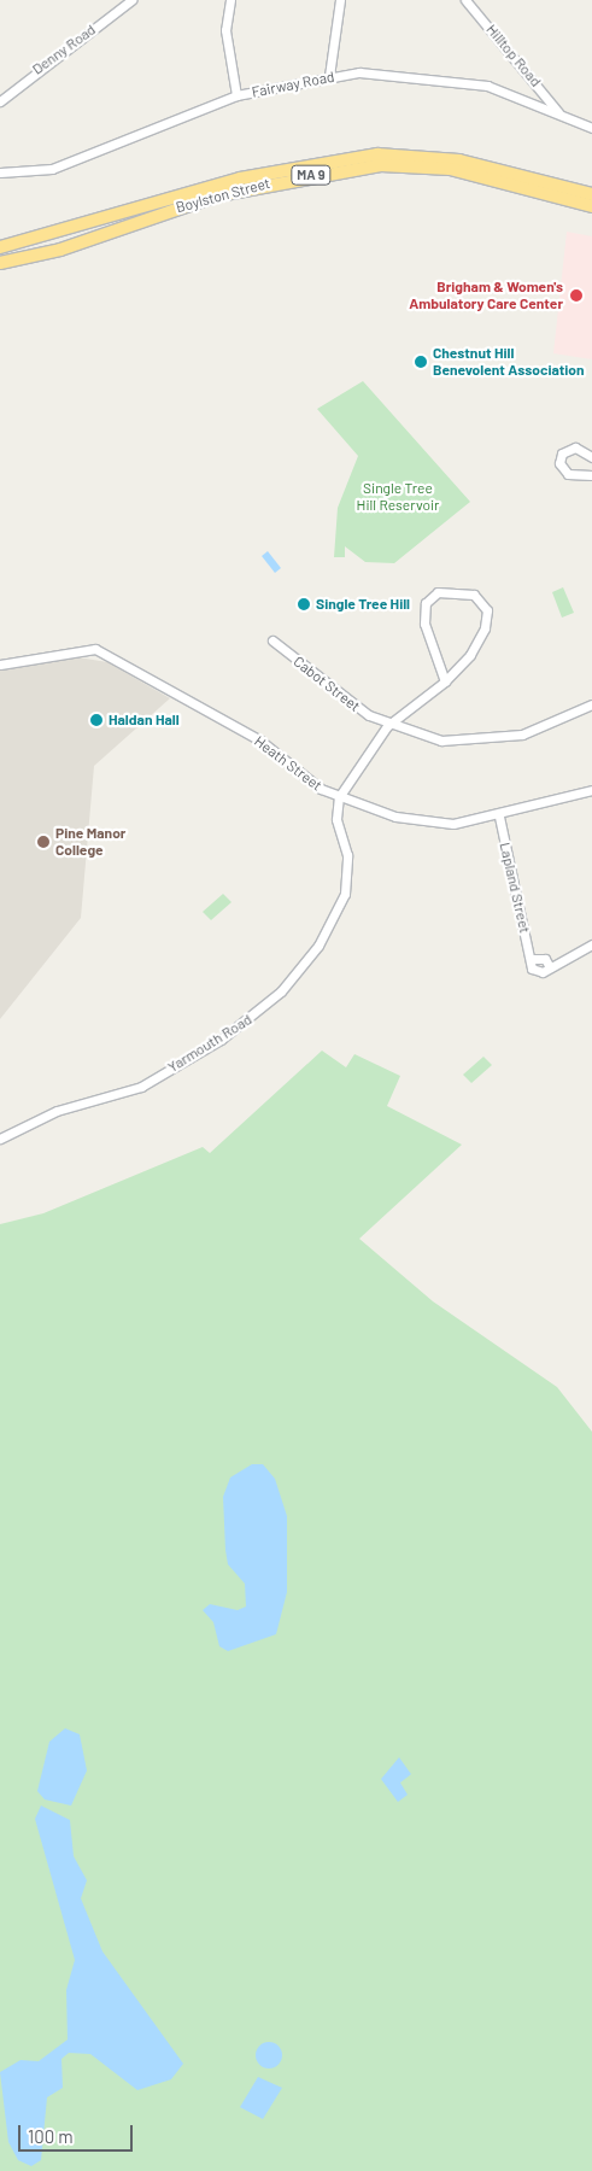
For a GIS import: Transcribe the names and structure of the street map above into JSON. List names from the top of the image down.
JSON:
{
  "streets": {
    "highway": ["MA 9", "Boylston Street"],
    "street": [
      "Denny Road",
      "Hilltop Road",
      "Fairway Road",
      "Cabot Street",
      "Heath Street",
      "Lapland Street",
      "Yarmouth Road"
    ]
  },
  "crossings": [
    ["Hilltop Road", "Fairway Road"],
    ["Heath Street", "Lapland Street"],
    ["Heath Street", "Yarmouth Road"]
  ],
  "parks": ["Single Tree Hill Reservoir"],
  "places": [
    "Brigham & Women's Ambulatory Care Center",
    "Chestnut Hill Benevolent Association",
    "Single Tree Hill",
    "Haldan Hall",
    "Pine Manor College"
  ],
  "scale_bar": "100 m"
}
